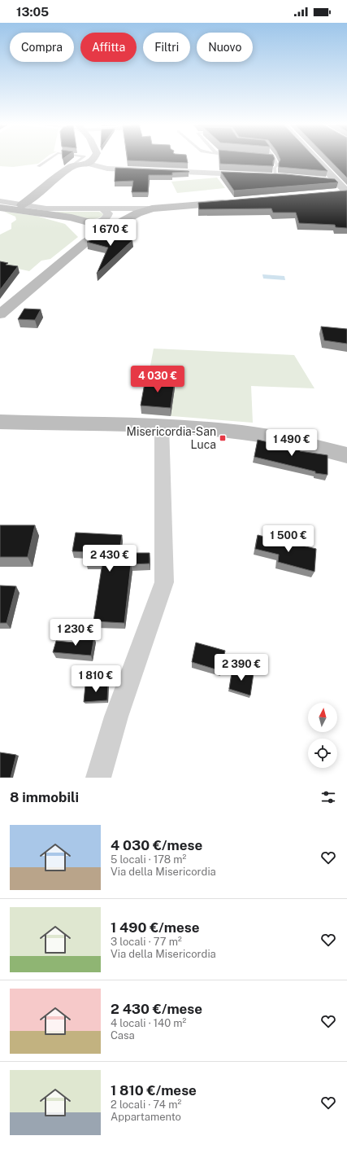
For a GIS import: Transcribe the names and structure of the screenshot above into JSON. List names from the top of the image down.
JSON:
{
  "places": {
    "transit": ["Misericordia-San Luca"]
  },
  "north": "top",
  "page": {
    "status": "13:05",
    "chip": [
      "Compra",
      "Affitta",
      "Filtri",
      "Nuovo"
    ],
    "price": [
      "1 670 €",
      "4 030 €",
      "1 490 €",
      "1 500 €",
      "2 430 €",
      "1 230 €",
      "2 390 €",
      "1 810 €"
    ],
    "heading": "8 immobili",
    "list": [
      {
        "name": "4 030 €/mese",
        "note": "5 locali · 178 m² · Via della Misericordia"
      },
      {
        "name": "1 490 €/mese",
        "note": "3 locali · 77 m² · Via della Misericordia"
      },
      {
        "name": "2 430 €/mese",
        "note": "4 locali · 140 m² · Casa"
      },
      {
        "name": "1 810 €/mese",
        "note": "2 locali · 74 m² · Appartamento"
      }
    ]
  }
}
